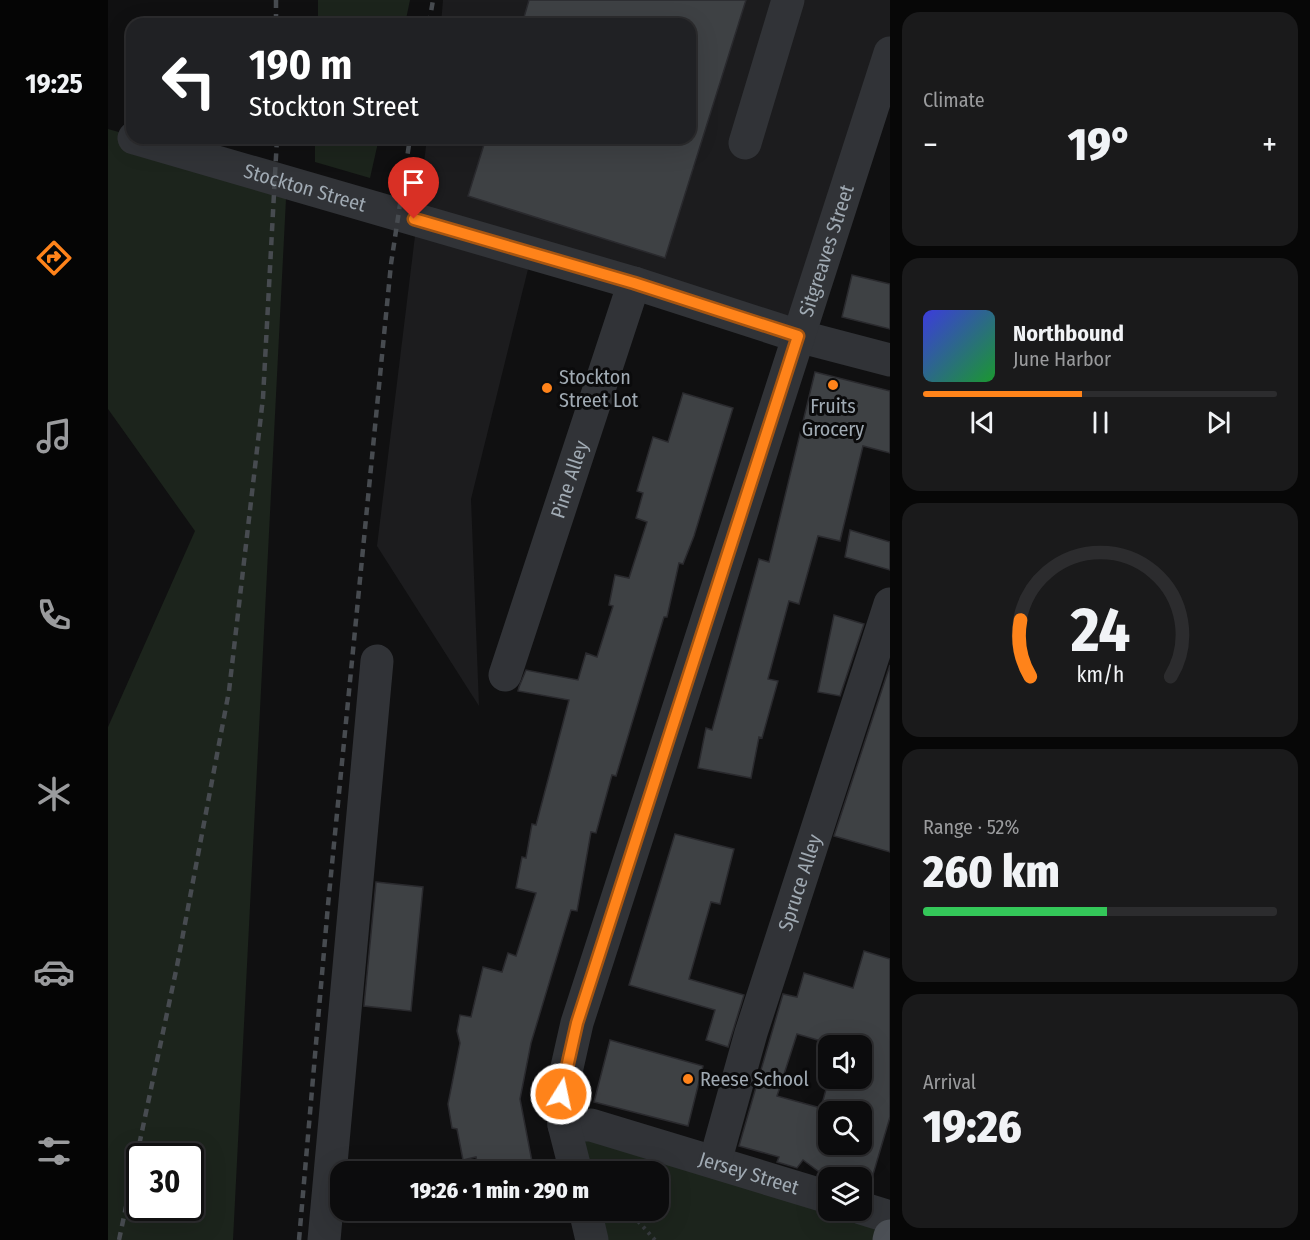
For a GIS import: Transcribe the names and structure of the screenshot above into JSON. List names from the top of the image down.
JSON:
{
  "streets": {
    "street": [
      "Stockton Street",
      "Sitgreaves Street",
      "Pine Alley",
      "Spruce Alley",
      "Jersey Street"
    ]
  },
  "crossings": [
    ["Stockton Street", "Sitgreaves Street"],
    ["Stockton Street", "Pine Alley"],
    ["Sitgreaves Street", "Jersey Street"],
    ["Spruce Alley", "Jersey Street"]
  ],
  "places": ["Fruits Grocery", "Stockton Street Lot", "Reese School"],
  "page": {
    "tabs": "19:25",
    "tile": [
      "Climate",
      ["Range · 52%", "260 km"],
      ["Arrival", "19:26"]
    ],
    "turn": ["190 m", "Stockton Street"],
    "heat": ["−", "19°", "+"],
    "song": ["Northbound", "June Harbor"],
    "limit": "30",
    "trip": "19:26 · 1 min · 290 m",
    "gauge": ["24", "km/h"]
  }
}
